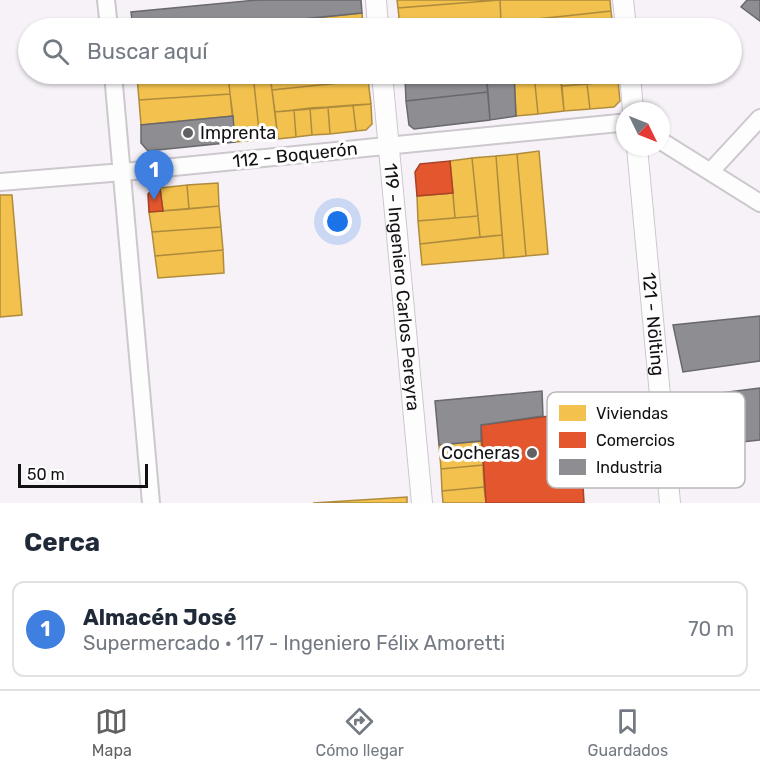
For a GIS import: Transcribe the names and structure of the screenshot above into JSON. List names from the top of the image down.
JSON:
{
  "streets": {
    "street": ["112 - Boquerón", "119 - Ingeniero Carlos Pereyra", "121 - Nölting"]
  },
  "crossings": [
    ["112 - Boquerón", "119 - Ingeniero Carlos Pereyra"]
  ],
  "places": ["Imprenta", "Cocheras"],
  "legend": ["Viviendas", "Comercios", "Industria"],
  "scale_bar": "50 m",
  "north": "bottom right",
  "page": {
    "search": "Buscar aquí",
    "pins": "1",
    "scale": "50 m",
    "heading": "Cerca",
    "list": [
      {
        "mark": "1",
        "name": "Almacén José",
        "note": "Supermercado · 117 - Ingeniero Félix Amoretti",
        "value": "70 m"
      }
    ],
    "nav": ["Mapa", "Cómo llegar", "Guardados"]
  }
}
